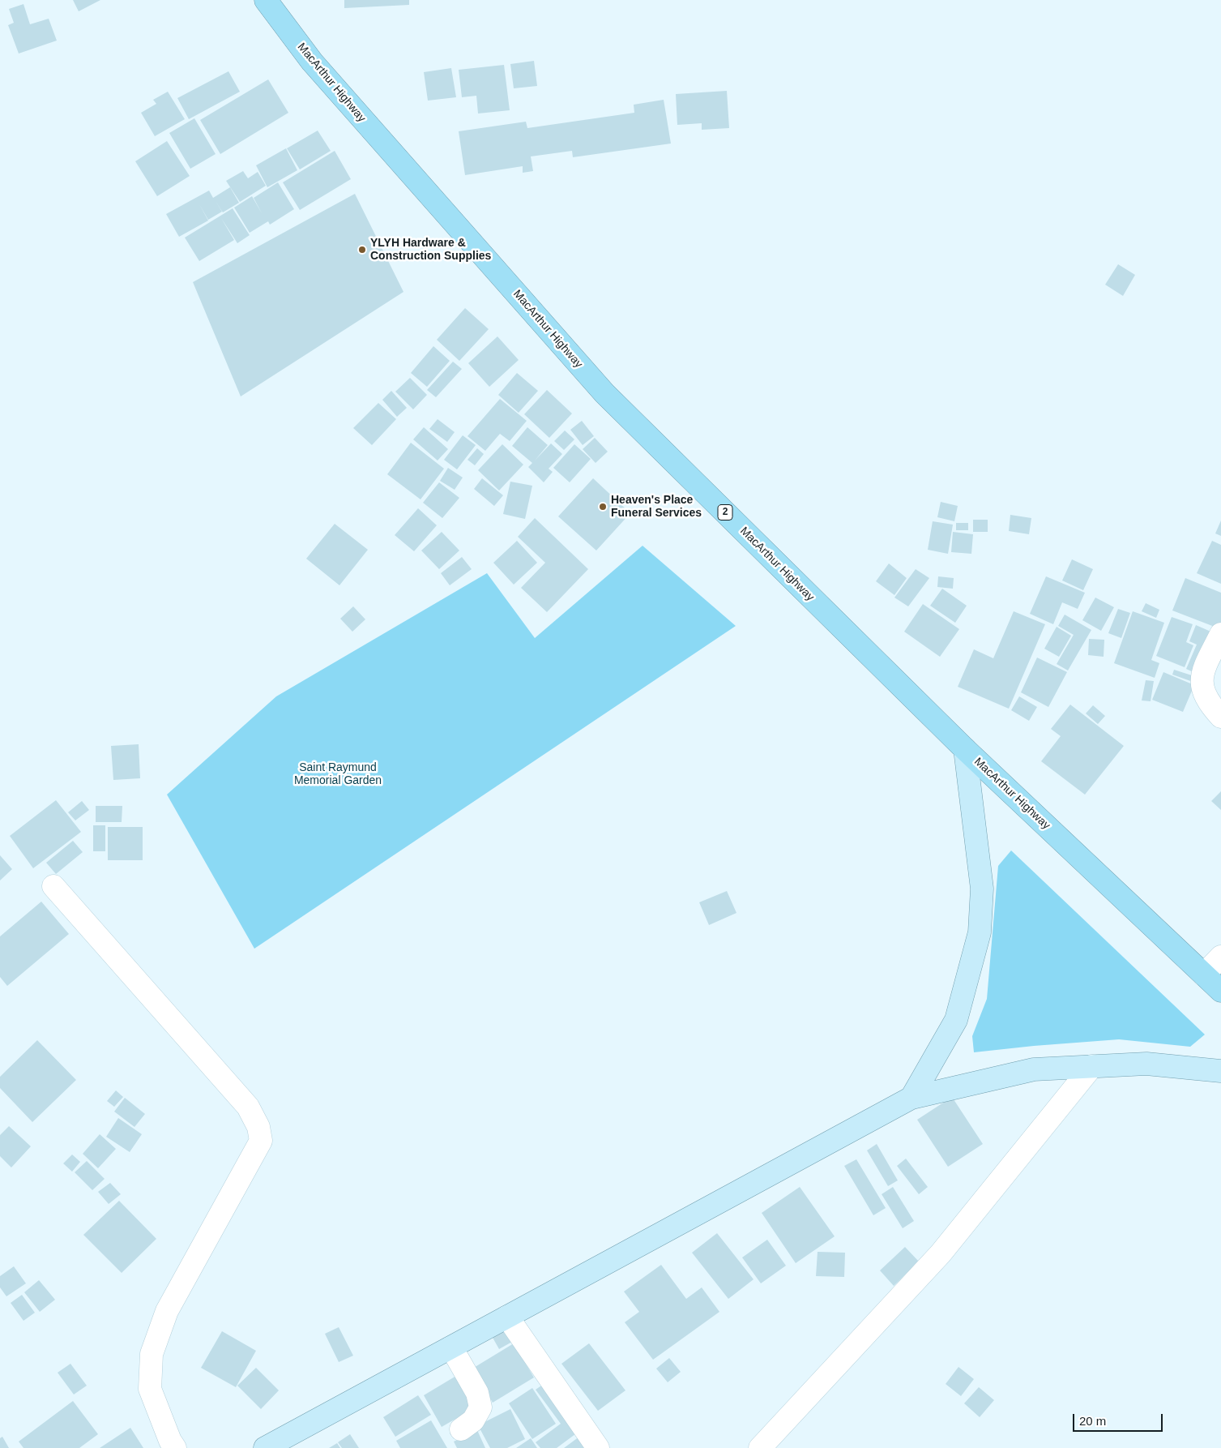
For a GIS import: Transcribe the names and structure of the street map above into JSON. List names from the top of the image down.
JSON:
{
  "streets": {
    "highway": ["MacArthur Highway", "2"]
  },
  "parks": ["Saint Raymund Memorial Garden"],
  "places": ["YLYH Hardware & Construction Supplies", "Heaven's Place Funeral Services"],
  "scale_bar": "20 m"
}
